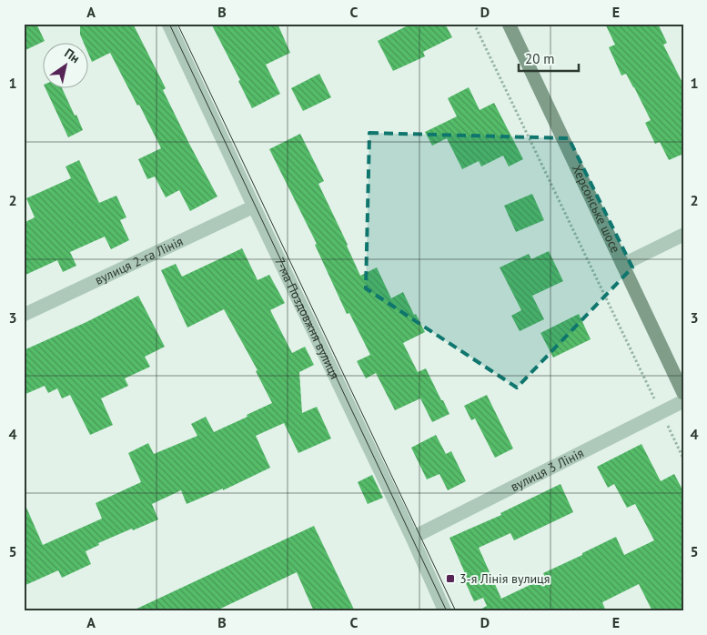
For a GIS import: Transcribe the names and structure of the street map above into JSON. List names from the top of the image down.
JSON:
{
  "streets": {
    "main road": ["Херсонське шосе"],
    "street": ["вулиця 2-га Лінія", "7-ма Поздовжня вулиця", "вулиця 3 Лінія"]
  },
  "crossings": [
    ["вулиця 2-га Лінія", "7-ма Поздовжня вулиця"],
    ["7-ма Поздовжня вулиця", "вулиця 3 Лінія"]
  ],
  "places": {
    "transit": ["3-я Лінія вулиця"]
  },
  "scale_bar": "20 m",
  "north": "top right",
  "grid": {
    "columns": [
      "A",
      "B",
      "C",
      "D",
      "E"
    ],
    "rows": [
      "1",
      "2",
      "3",
      "4",
      "5"
    ]
  }
}
